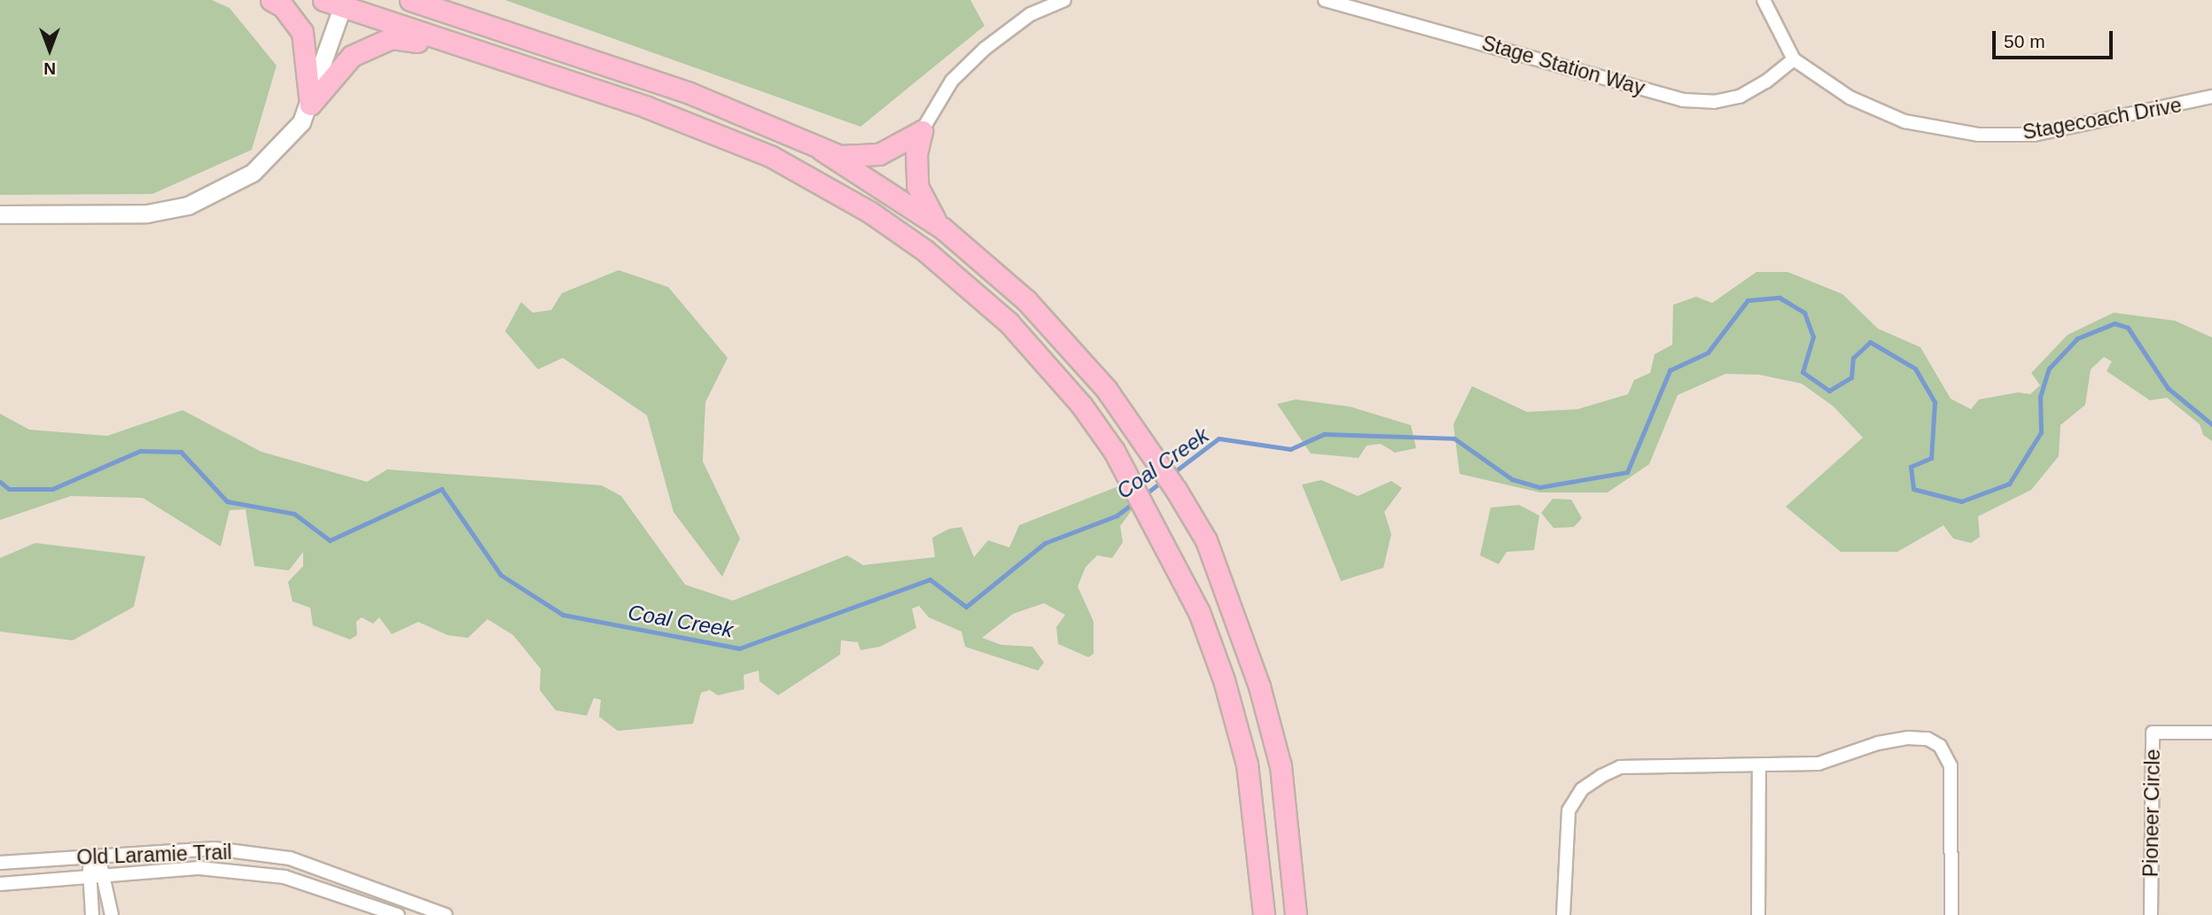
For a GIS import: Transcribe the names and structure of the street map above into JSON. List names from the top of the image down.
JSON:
{
  "streets": {
    "street": [
      "Stage Station Way",
      "Stagecoach Drive",
      "Pioneer Circle",
      "Old Laramie Trail"
    ]
  },
  "crossings": [
    ["Stage Station Way", "Stagecoach Drive"]
  ],
  "water": ["Coal Creek"],
  "scale_bar": "50 m",
  "north": "bottom"
}
